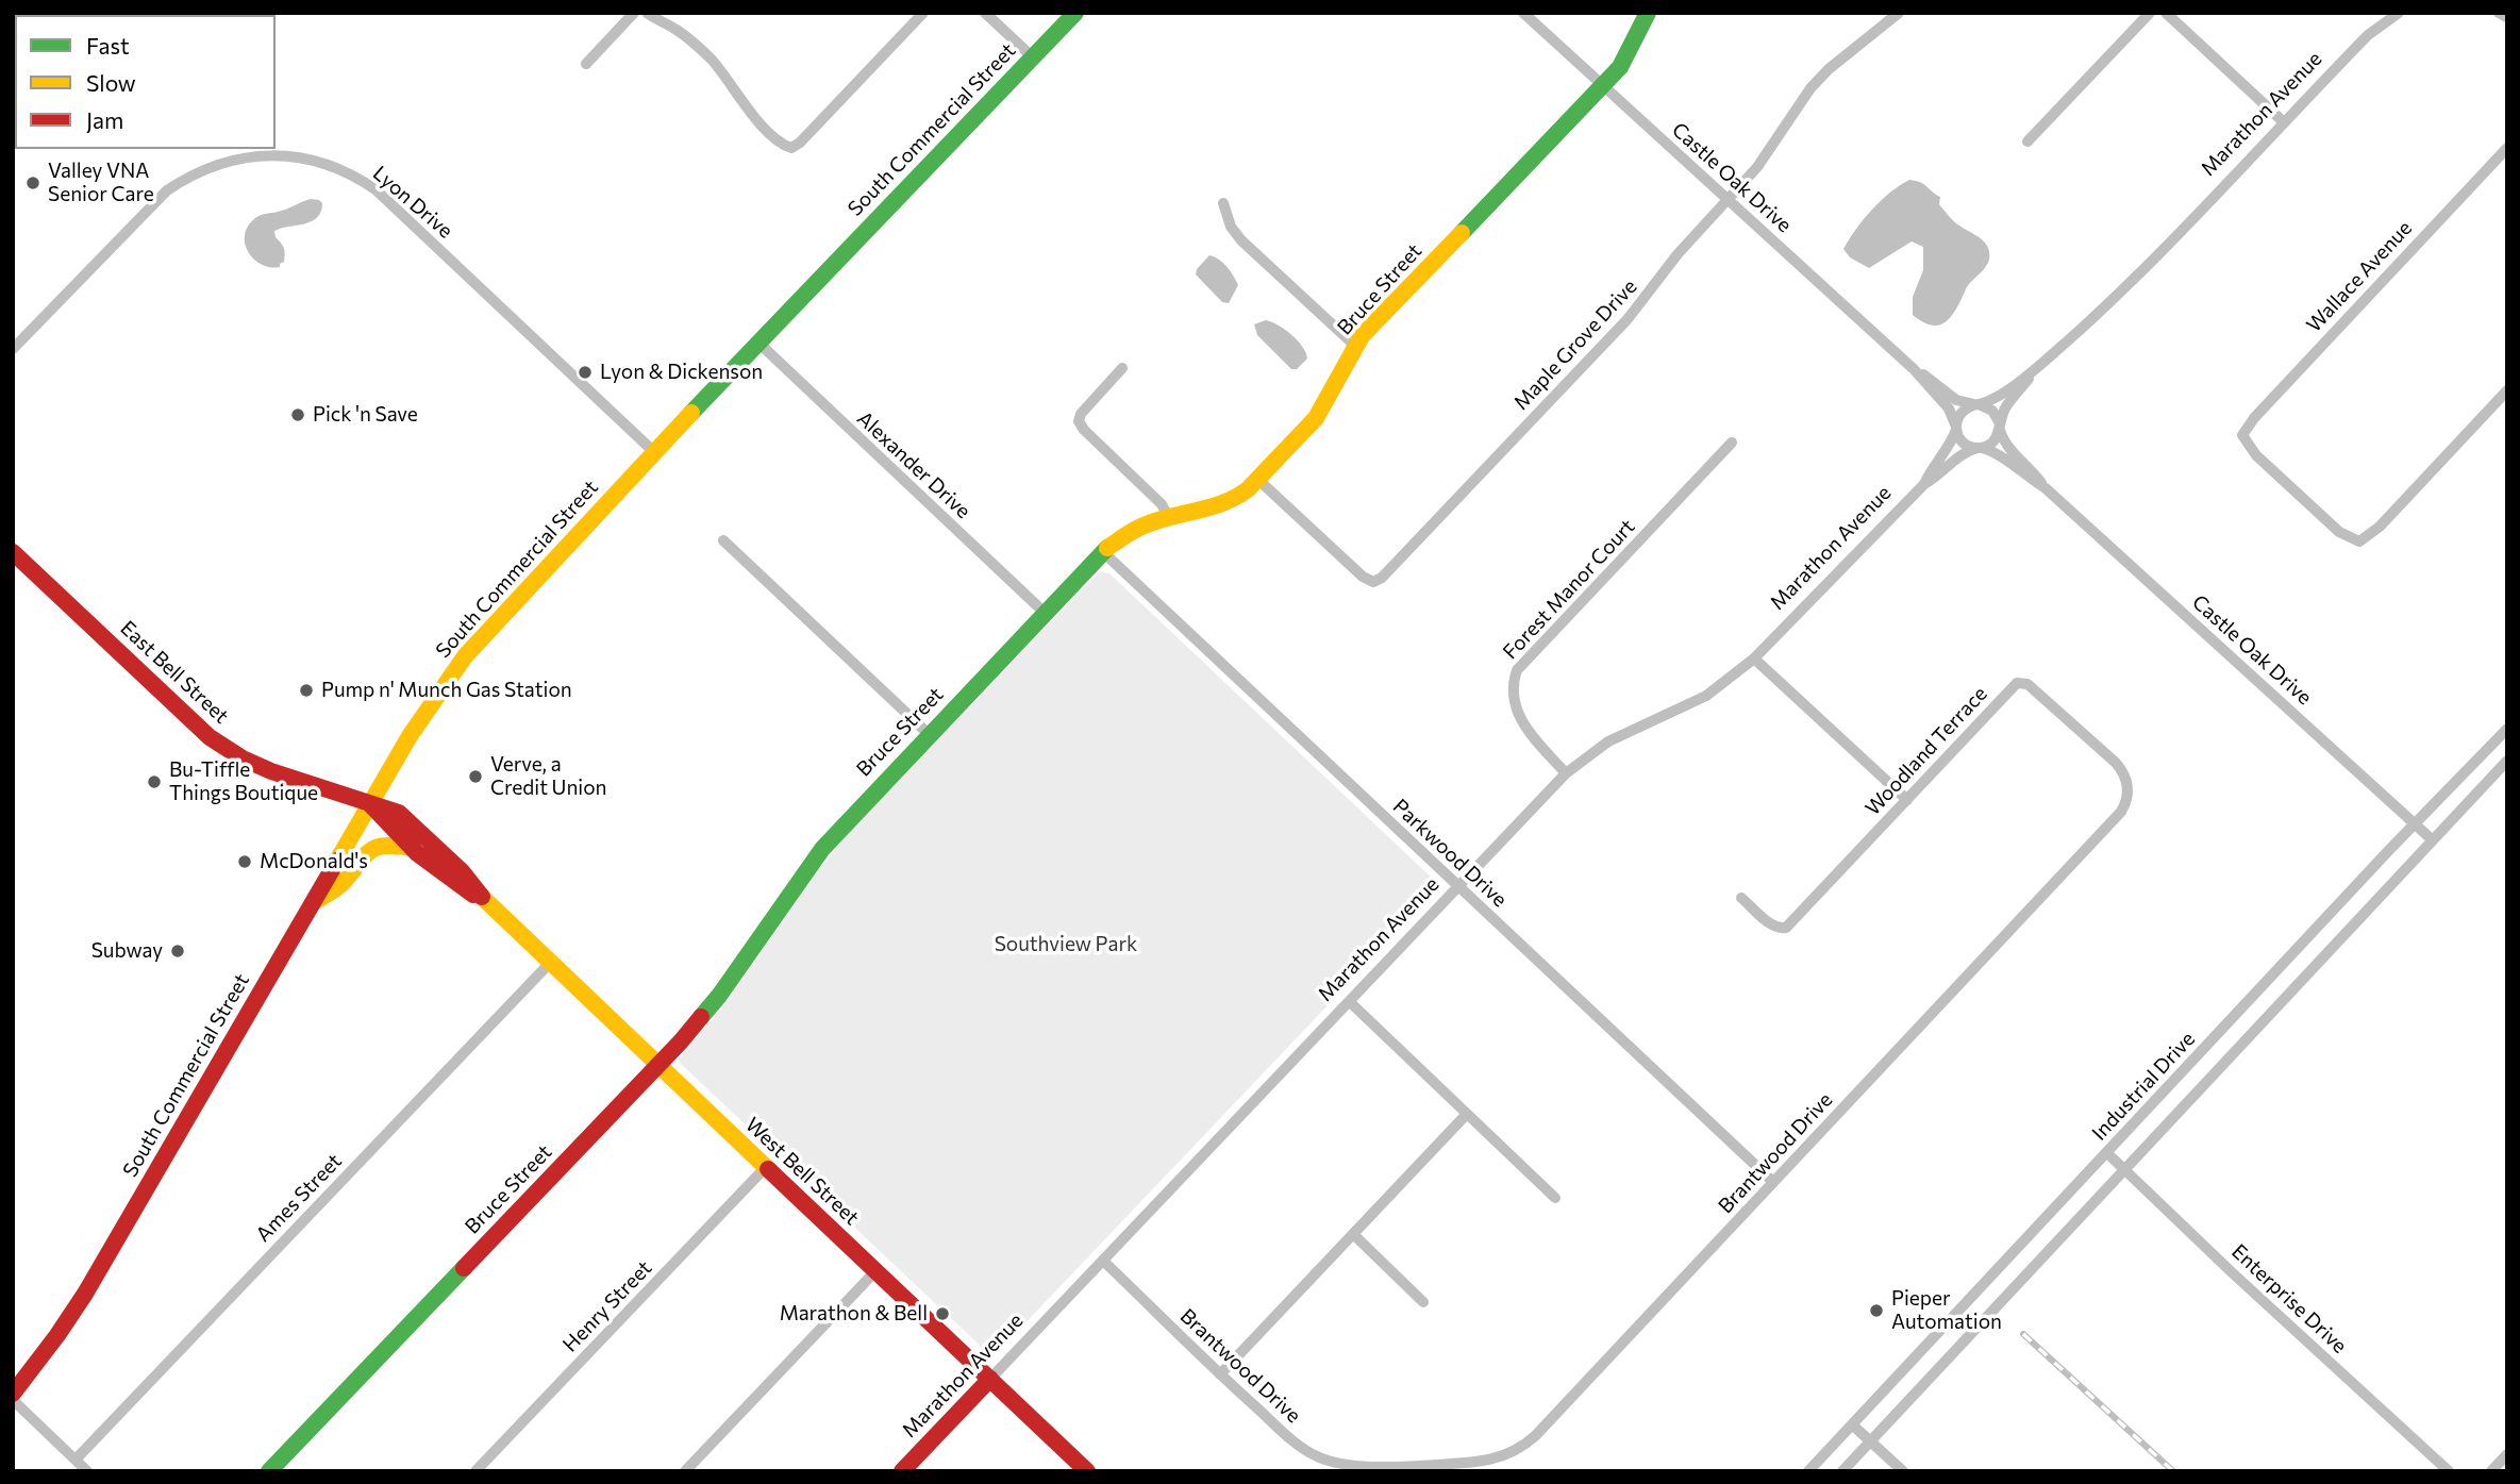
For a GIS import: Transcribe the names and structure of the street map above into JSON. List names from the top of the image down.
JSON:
{
  "streets": {
    "main road": [
      "Marathon Avenue",
      "South Commercial Street",
      "Bruce Street",
      "East Bell Street",
      "West Bell Street"
    ],
    "street": [
      "Castle Oak Drive",
      "Lyon Drive",
      "Wallace Avenue",
      "Maple Grove Drive",
      "Alexander Drive",
      "Forest Manor Court",
      "Woodland Terrace",
      "Parkwood Drive",
      "Industrial Drive",
      "Brantwood Drive",
      "Ames Street",
      "Enterprise Drive",
      "Henry Street"
    ]
  },
  "crossings": [
    ["Marathon Avenue", "Castle Oak Drive"],
    ["Marathon Avenue", "Forest Manor Court"],
    ["Marathon Avenue", "Parkwood Drive"],
    ["Marathon Avenue", "Brantwood Drive"],
    ["Marathon Avenue", "West Bell Street"],
    ["South Commercial Street", "Lyon Drive"],
    ["South Commercial Street", "Alexander Drive"],
    ["South Commercial Street", "East Bell Street"],
    ["South Commercial Street", "West Bell Street"],
    ["Castle Oak Drive", "Bruce Street"],
    ["Castle Oak Drive", "Maple Grove Drive"],
    ["Castle Oak Drive", "Industrial Drive"],
    ["Bruce Street", "Maple Grove Drive"],
    ["Bruce Street", "Alexander Drive"],
    ["Bruce Street", "Parkwood Drive"],
    ["Bruce Street", "West Bell Street"],
    ["East Bell Street", "West Bell Street"],
    ["Woodland Terrace", "Brantwood Drive"],
    ["Parkwood Drive", "Brantwood Drive"],
    ["Industrial Drive", "Enterprise Drive"],
    ["West Bell Street", "Ames Street"],
    ["West Bell Street", "Henry Street"]
  ],
  "parks": ["Southview Park"],
  "places": [
    "Valley VNA Senior Care",
    "Lyon & Dickenson",
    "Pick 'n Save",
    "Pump n' Munch Gas Station",
    "Verve, a Credit Union",
    "Bu-Tiffle Things Boutique",
    "McDonald's",
    "Subway",
    "Pieper Automation",
    "Marathon & Bell"
  ],
  "legend": ["Fast", "Slow", "Jam"]
}
